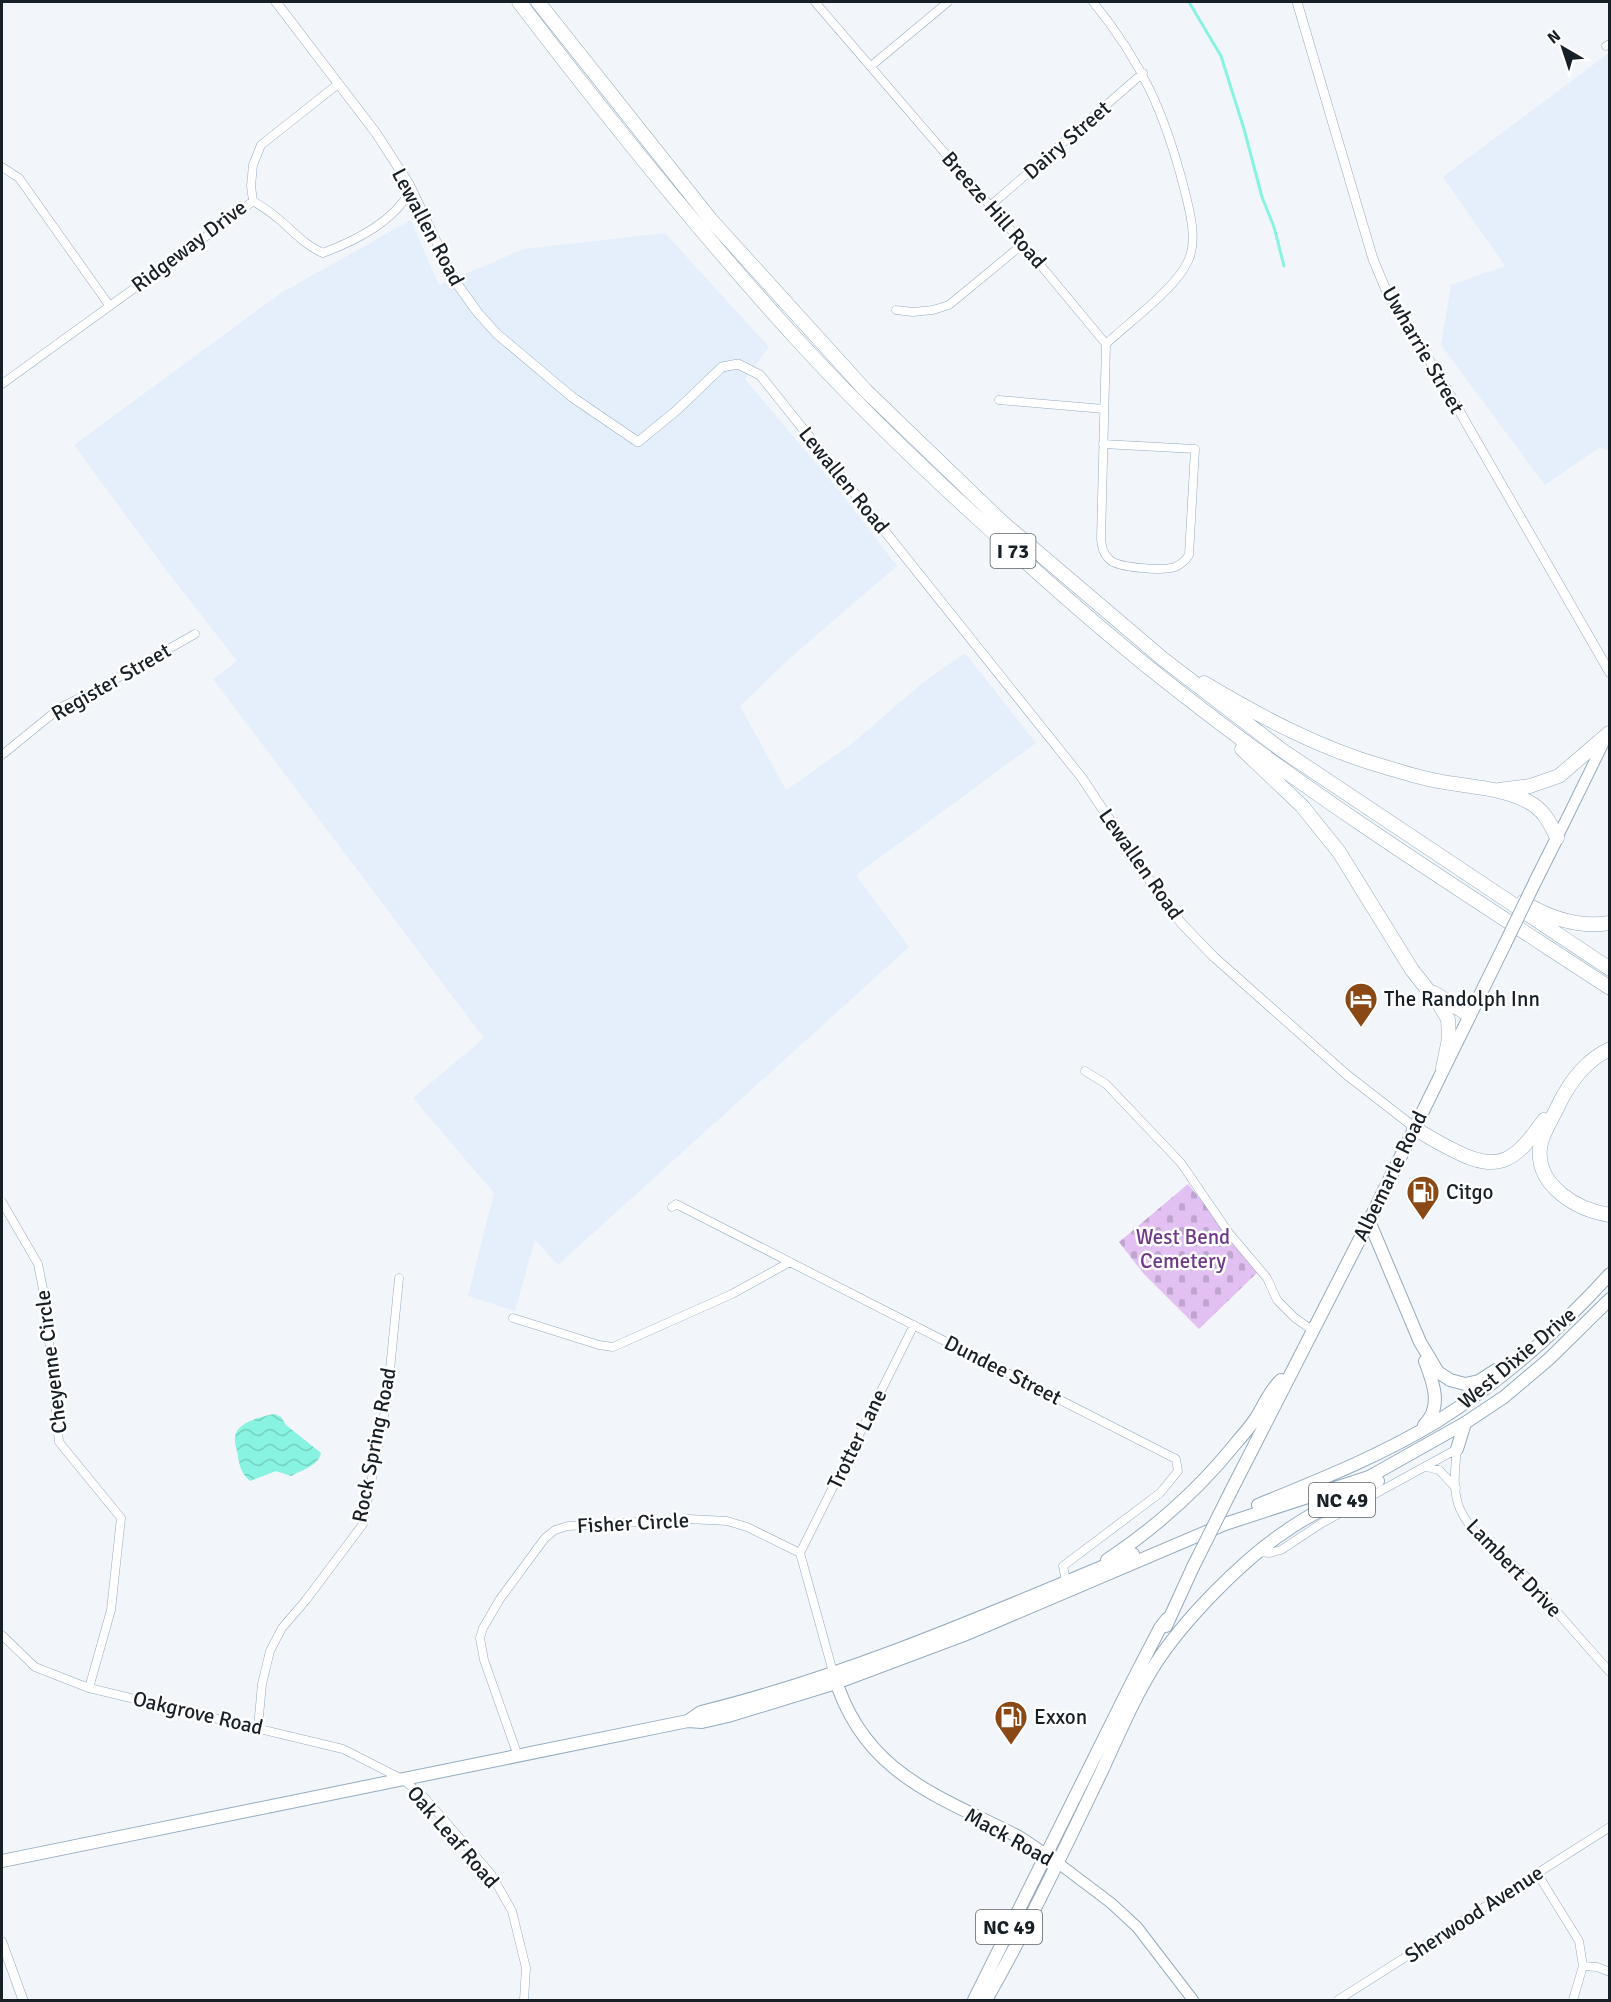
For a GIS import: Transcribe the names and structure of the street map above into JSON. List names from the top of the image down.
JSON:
{
  "streets": {
    "highway": ["I 73"],
    "main road": [
      "Albemarle Road",
      "West Dixie Drive",
      "NC 49",
      "Mack Road"
    ],
    "street": [
      "Dairy Street",
      "Breeze Hill Road",
      "Lewallen Road",
      "Ridgeway Drive",
      "Uwharrie Street",
      "Register Street",
      "Cheyenne Circle",
      "Dundee Street",
      "Trotter Lane",
      "Rock Spring Road",
      "Fisher Circle",
      "Lambert Drive",
      "Oakgrove Road",
      "Oak Leaf Road",
      "Sherwood Avenue"
    ]
  },
  "crossings": [
    ["Dairy Street", "Breeze Hill Road"],
    ["Lewallen Road", "Ridgeway Drive"],
    ["Lewallen Road", "Albemarle Road"],
    ["Albemarle Road", "NC 49"],
    ["Albemarle Road", "Mack Road"],
    ["West Dixie Drive", "NC 49"],
    ["Cheyenne Circle", "Oakgrove Road"],
    ["Dundee Street", "Trotter Lane"],
    ["Trotter Lane", "Fisher Circle"],
    ["Rock Spring Road", "Oakgrove Road"],
    ["NC 49", "Mack Road"],
    ["Oakgrove Road", "Oak Leaf Road"]
  ],
  "parks": ["West Bend Cemetery"],
  "places": {
    "hotel": ["The Randolph Inn"],
    "fuel station": ["Citgo", "Exxon"]
  },
  "north": "top left"
}
